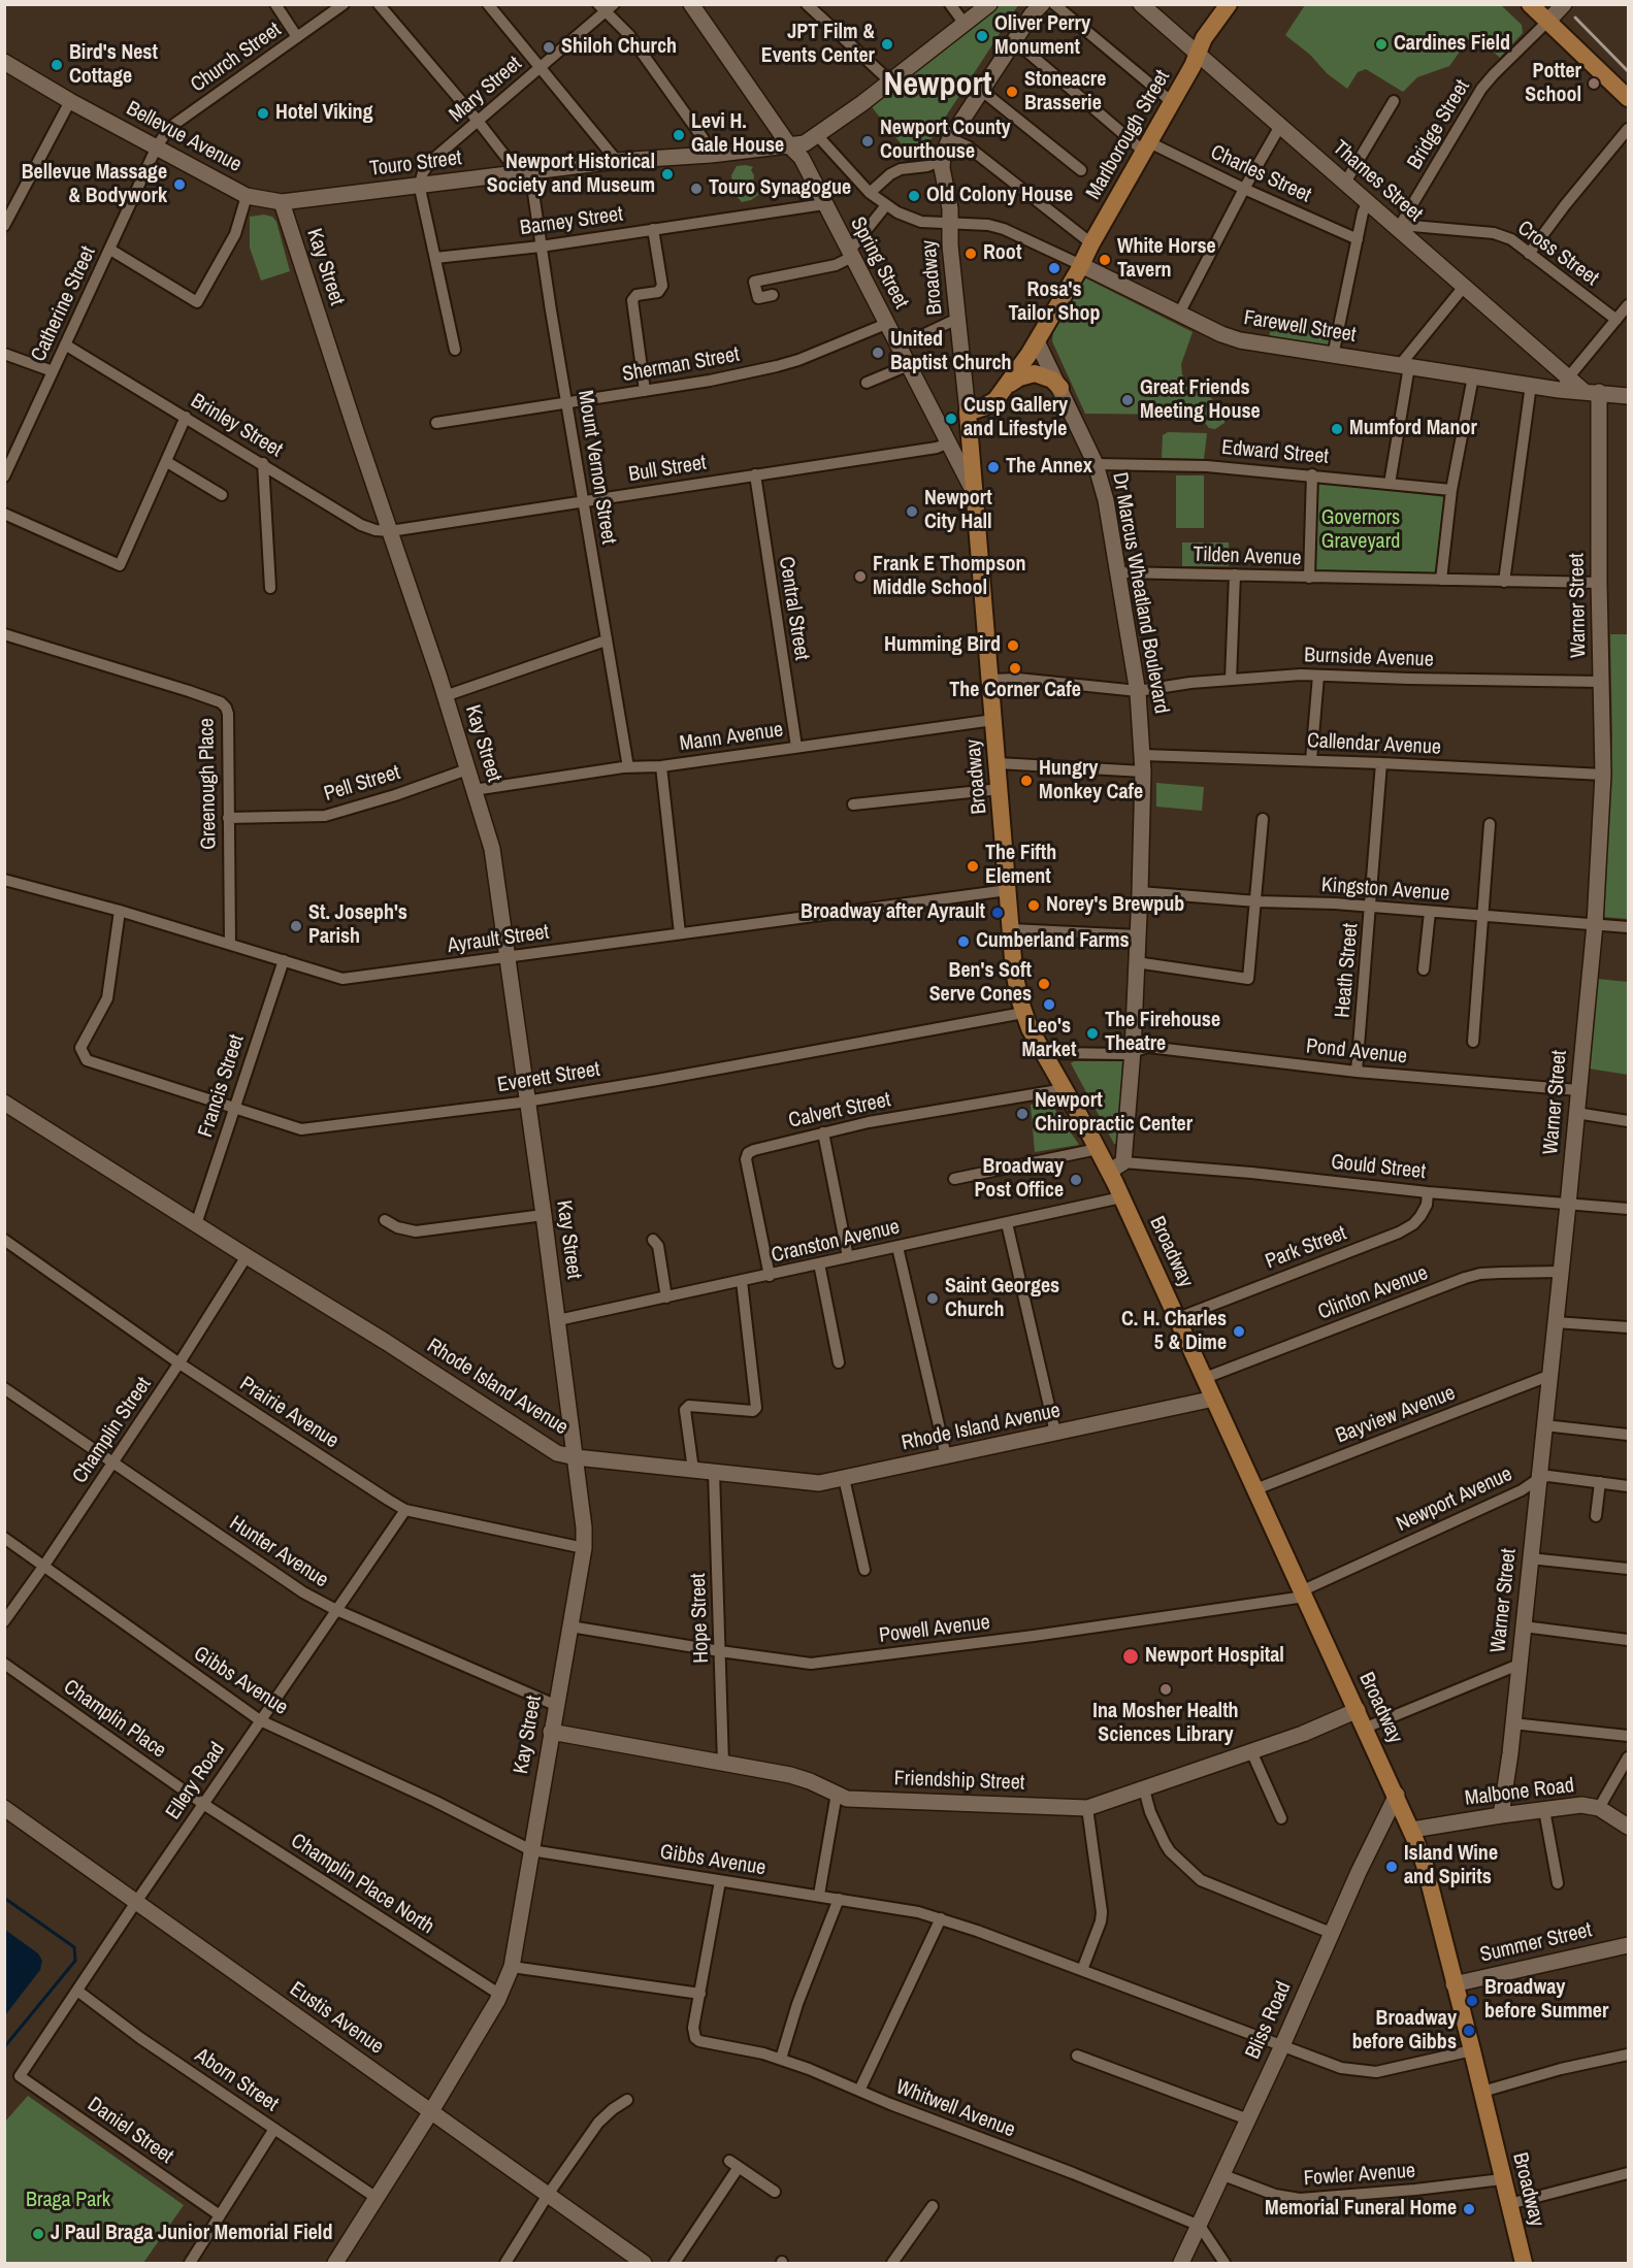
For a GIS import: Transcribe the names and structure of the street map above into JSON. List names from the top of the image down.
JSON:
{
  "streets": {
    "main road": ["Marlborough Street", "Broadway"],
    "street": [
      "Church Street",
      "Mary Street",
      "Bridge Street",
      "Bellevue Avenue",
      "Touro Street",
      "Charles Street",
      "Thames Street",
      "Barney Street",
      "Cross Street",
      "Spring Street",
      "Kay Street",
      "Catherine Street",
      "Farewell Street",
      "Sherman Street",
      "Brinley Street",
      "Edward Street",
      "Mount Vernon Street",
      "Bull Street",
      "Tilden Avenue",
      "Dr Marcus Wheatland Boulevard",
      "Warner Street",
      "Central Street",
      "Burnside Avenue",
      "Mann Avenue",
      "Callendar Avenue",
      "Greenough Place",
      "Pell Street",
      "Kingston Avenue",
      "Ayrault Street",
      "Heath Street",
      "Pond Avenue",
      "Everett Street",
      "Francis Street",
      "Calvert Street",
      "Gould Street",
      "Cranston Avenue",
      "Park Street",
      "Clinton Avenue",
      "Rhode Island Avenue",
      "Prairie Avenue",
      "Bayview Avenue",
      "Champlin Street",
      "Newport Avenue",
      "Hunter Avenue",
      "Hope Street",
      "Powell Avenue",
      "Gibbs Avenue",
      "Champlin Place",
      "Ellery Road",
      "Friendship Street",
      "Malbone Road",
      "Champlin Place North",
      "Summer Street",
      "Eustis Avenue",
      "Bliss Road",
      "Aborn Street",
      "Whitwell Avenue",
      "Daniel Street",
      "Fowler Avenue"
    ]
  },
  "crossings": [
    ["Church Street", "Bellevue Avenue"],
    ["Church Street", "Catherine Street"],
    ["Mary Street", "Touro Street"],
    ["Bridge Street", "Thames Street"],
    ["Bridge Street", "Cross Street"],
    ["Marlborough Street", "Charles Street"],
    ["Marlborough Street", "Thames Street"],
    ["Marlborough Street", "Broadway"],
    ["Marlborough Street", "Farewell Street"],
    ["Marlborough Street", "Dr Marcus Wheatland Boulevard"],
    ["Bellevue Avenue", "Touro Street"],
    ["Bellevue Avenue", "Kay Street"],
    ["Bellevue Avenue", "Catherine Street"],
    ["Touro Street", "Spring Street"],
    ["Touro Street", "Kay Street"],
    ["Touro Street", "Farewell Street"],
    ["Touro Street", "Mount Vernon Street"],
    ["Thames Street", "Cross Street"],
    ["Thames Street", "Farewell Street"],
    ["Barney Street", "Spring Street"],
    ["Barney Street", "Mount Vernon Street"],
    ["Spring Street", "Broadway"],
    ["Spring Street", "Sherman Street"],
    ["Spring Street", "Bull Street"],
    ["Kay Street", "Brinley Street"],
    ["Kay Street", "Bull Street"],
    ["Kay Street", "Mann Avenue"],
    ["Kay Street", "Pell Street"],
    ["Kay Street", "Ayrault Street"],
    ["Kay Street", "Everett Street"],
    ["Kay Street", "Cranston Avenue"],
    ["Kay Street", "Rhode Island Avenue"],
    ["Kay Street", "Prairie Avenue"],
    ["Kay Street", "Hunter Avenue"],
    ["Kay Street", "Powell Avenue"],
    ["Kay Street", "Gibbs Avenue"],
    ["Kay Street", "Friendship Street"],
    ["Kay Street", "Champlin Place North"],
    ["Kay Street", "Eustis Avenue"],
    ["Kay Street", "Aborn Street"],
    ["Broadway", "Farewell Street"],
    ["Broadway", "Dr Marcus Wheatland Boulevard"],
    ["Broadway", "Burnside Avenue"],
    ["Broadway", "Mann Avenue"],
    ["Broadway", "Ayrault Street"],
    ["Broadway", "Pond Avenue"],
    ["Broadway", "Everett Street"],
    ["Broadway", "Calvert Street"],
    ["Broadway", "Gould Street"],
    ["Broadway", "Cranston Avenue"],
    ["Broadway", "Park Street"],
    ["Broadway", "Clinton Avenue"],
    ["Broadway", "Rhode Island Avenue"],
    ["Broadway", "Bayview Avenue"],
    ["Broadway", "Newport Avenue"],
    ["Broadway", "Powell Avenue"],
    ["Broadway", "Gibbs Avenue"],
    ["Broadway", "Friendship Street"],
    ["Broadway", "Malbone Road"],
    ["Broadway", "Summer Street"],
    ["Broadway", "Bliss Road"],
    ["Broadway", "Fowler Avenue"],
    ["Catherine Street", "Brinley Street"],
    ["Farewell Street", "Warner Street"],
    ["Sherman Street", "Mount Vernon Street"],
    ["Brinley Street", "Bull Street"],
    ["Edward Street", "Dr Marcus Wheatland Boulevard"],
    ["Mount Vernon Street", "Bull Street"],
    ["Mount Vernon Street", "Mann Avenue"],
    ["Bull Street", "Central Street"],
    ["Tilden Avenue", "Dr Marcus Wheatland Boulevard"],
    ["Tilden Avenue", "Warner Street"],
    ["Dr Marcus Wheatland Boulevard", "Burnside Avenue"],
    ["Dr Marcus Wheatland Boulevard", "Callendar Avenue"],
    ["Dr Marcus Wheatland Boulevard", "Kingston Avenue"],
    ["Dr Marcus Wheatland Boulevard", "Pond Avenue"],
    ["Dr Marcus Wheatland Boulevard", "Gould Street"],
    ["Warner Street", "Burnside Avenue"],
    ["Warner Street", "Callendar Avenue"],
    ["Warner Street", "Kingston Avenue"],
    ["Warner Street", "Pond Avenue"],
    ["Warner Street", "Gould Street"],
    ["Warner Street", "Clinton Avenue"],
    ["Warner Street", "Bayview Avenue"],
    ["Warner Street", "Newport Avenue"],
    ["Warner Street", "Malbone Road"],
    ["Central Street", "Mann Avenue"],
    ["Callendar Avenue", "Heath Street"],
    ["Greenough Place", "Pell Street"],
    ["Greenough Place", "Ayrault Street"],
    ["Kingston Avenue", "Heath Street"],
    ["Ayrault Street", "Everett Street"],
    ["Ayrault Street", "Francis Street"],
    ["Heath Street", "Pond Avenue"],
    ["Everett Street", "Francis Street"],
    ["Francis Street", "Rhode Island Avenue"],
    ["Calvert Street", "Cranston Avenue"],
    ["Gould Street", "Park Street"],
    ["Rhode Island Avenue", "Champlin Street"],
    ["Rhode Island Avenue", "Hope Street"],
    ["Prairie Avenue", "Champlin Street"],
    ["Prairie Avenue", "Ellery Road"],
    ["Champlin Street", "Hunter Avenue"],
    ["Champlin Street", "Gibbs Avenue"],
    ["Newport Avenue", "Powell Avenue"],
    ["Hunter Avenue", "Ellery Road"],
    ["Hope Street", "Powell Avenue"],
    ["Hope Street", "Friendship Street"],
    ["Gibbs Avenue", "Ellery Road"],
    ["Gibbs Avenue", "Bliss Road"],
    ["Champlin Place", "Ellery Road"],
    ["Champlin Place", "Champlin Place North"],
    ["Ellery Road", "Champlin Place North"],
    ["Ellery Road", "Eustis Avenue"],
    ["Ellery Road", "Aborn Street"],
    ["Ellery Road", "Daniel Street"],
    ["Bliss Road", "Whitwell Avenue"],
    ["Bliss Road", "Fowler Avenue"]
  ],
  "districts": ["Newport"],
  "parks": ["Governors Graveyard", "Braga Park"],
  "places": [
    "Oliver Perry Monument",
    "JPT Film & Events Center",
    "Cardines Field",
    "Shiloh Church",
    "Bird's Nest Cottage",
    "Potter School",
    "Stoneacre Brasserie",
    "Hotel Viking",
    "Levi H. Gale House",
    "Newport County Courthouse",
    "Newport Historical Society and Museum",
    "Bellevue Massage & Bodywork",
    "Touro Synagogue",
    "Old Colony House",
    "Root",
    "White Horse Tavern",
    "Rosa's Tailor Shop",
    "United Baptist Church",
    "Great Friends Meeting House",
    "Cusp Gallery and Lifestyle",
    "Mumford Manor",
    "The Annex",
    "Newport City Hall",
    "Frank E Thompson Middle School",
    "Humming Bird",
    "The Corner Cafe",
    "Hungry Monkey Cafe",
    "The Fifth Element",
    "Norey's Brewpub",
    "Broadway after Ayrault",
    "St. Joseph's Parish",
    "Cumberland Farms",
    "Ben's Soft Serve Cones",
    "Leo's Market",
    "The Firehouse Theatre",
    "Newport Chiropractic Center",
    "Broadway Post Office",
    "Saint Georges Church",
    "C. H. Charles 5 & Dime",
    "Newport Hospital",
    "Ina Mosher Health Sciences Library",
    "Island Wine and Spirits",
    "Broadway before Summer",
    "Broadway before Gibbs",
    "Memorial Funeral Home",
    "J Paul Braga Junior Memorial Field"
  ]
}
